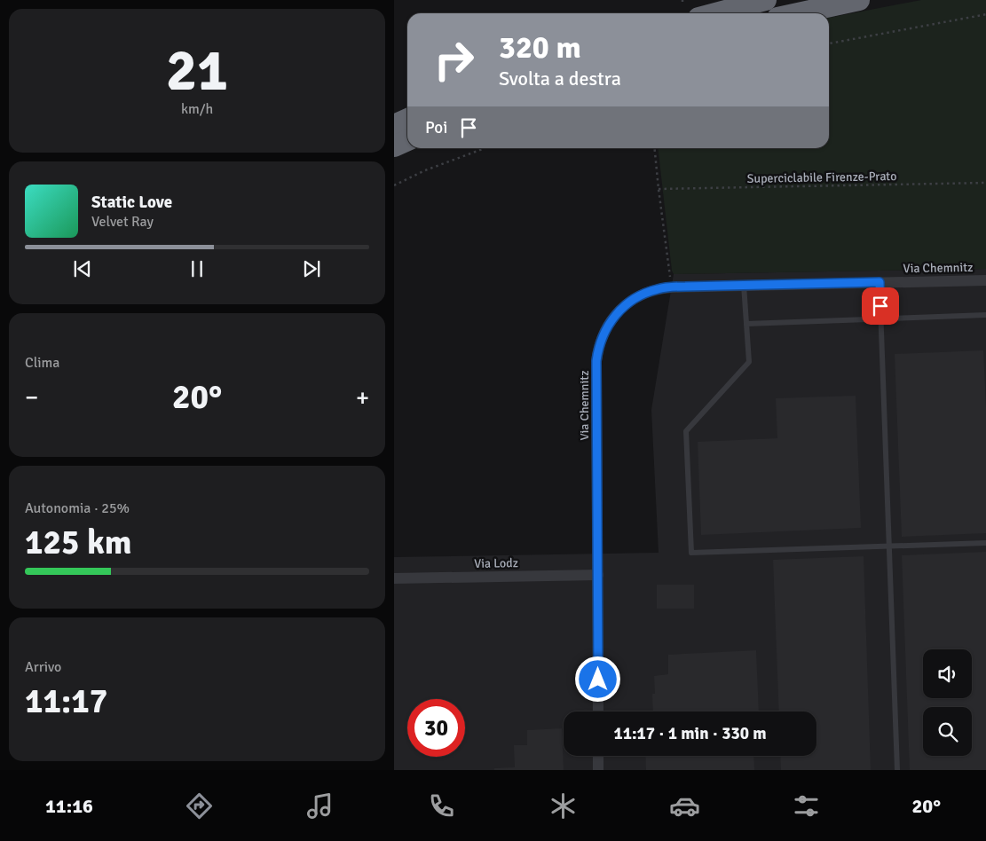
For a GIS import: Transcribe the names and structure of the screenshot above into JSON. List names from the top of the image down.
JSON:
{
  "streets": {
    "street": ["Via Chemnitz", "Via Lodz"],
    "path": ["Superciclabile Firenze-Prato"]
  },
  "crossings": [
    ["Via Chemnitz", "Via Lodz"]
  ],
  "page": {
    "tile": [
      ["21", "km/h"],
      "Clima",
      ["Autonomia · 25%", "125 km"],
      ["Arrivo", "11:17"]
    ],
    "turn": ["320 m", "Svolta a destra"],
    "then": "Poi",
    "song": ["Static Love", "Velvet Ray"],
    "heat": ["−", "20°", "+"],
    "limit": "30",
    "trip": "11:17 · 1 min · 330 m",
    "tabs": ["11:16", "20°"]
  }
}
